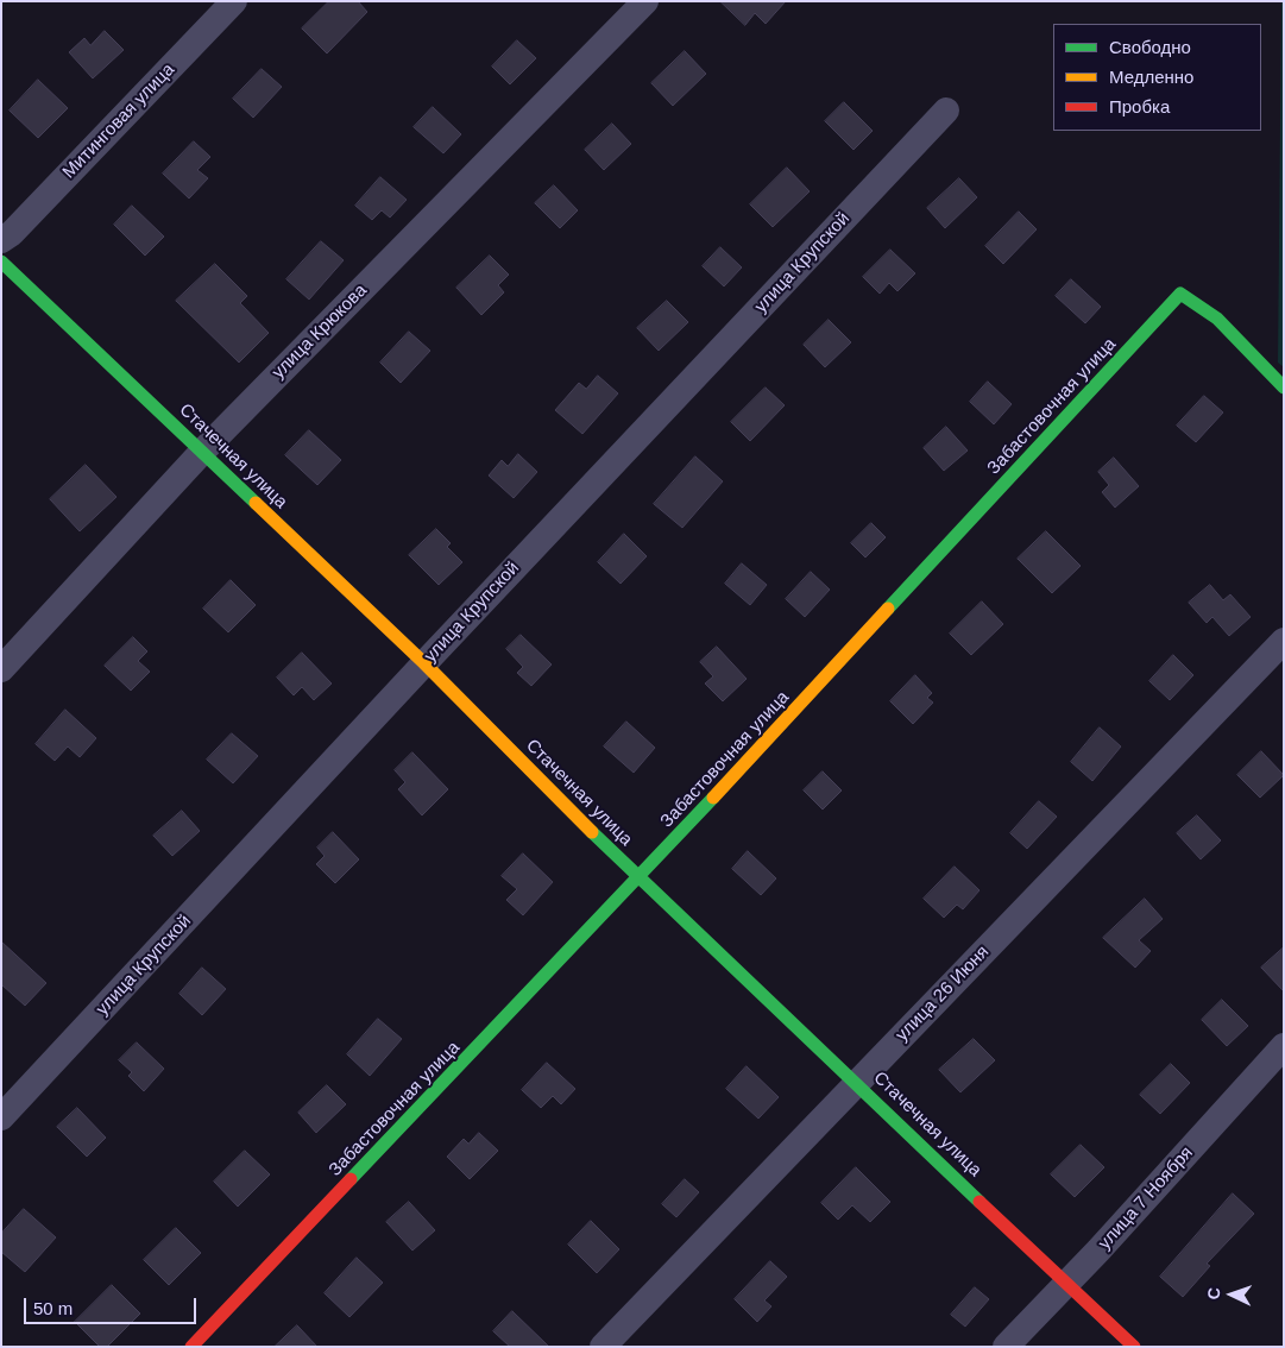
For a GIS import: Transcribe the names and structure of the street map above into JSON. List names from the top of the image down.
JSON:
{
  "streets": {
    "street": [
      "Митинговая улица",
      "улица Крупской",
      "улица Крюкова",
      "Забастовочная улица",
      "Стачечная улица",
      "улица 26 Июня",
      "улица 7 Ноября"
    ]
  },
  "crossings": [
    ["улица Крупской", "Стачечная улица"],
    ["улица Крюкова", "Стачечная улица"],
    ["Забастовочная улица", "Стачечная улица"],
    ["Стачечная улица", "улица 26 Июня"],
    ["Стачечная улица", "улица 7 Ноября"]
  ],
  "legend": ["Свободно", "Медленно", "Пробка"],
  "scale_bar": "50 m",
  "north": "left"
}
